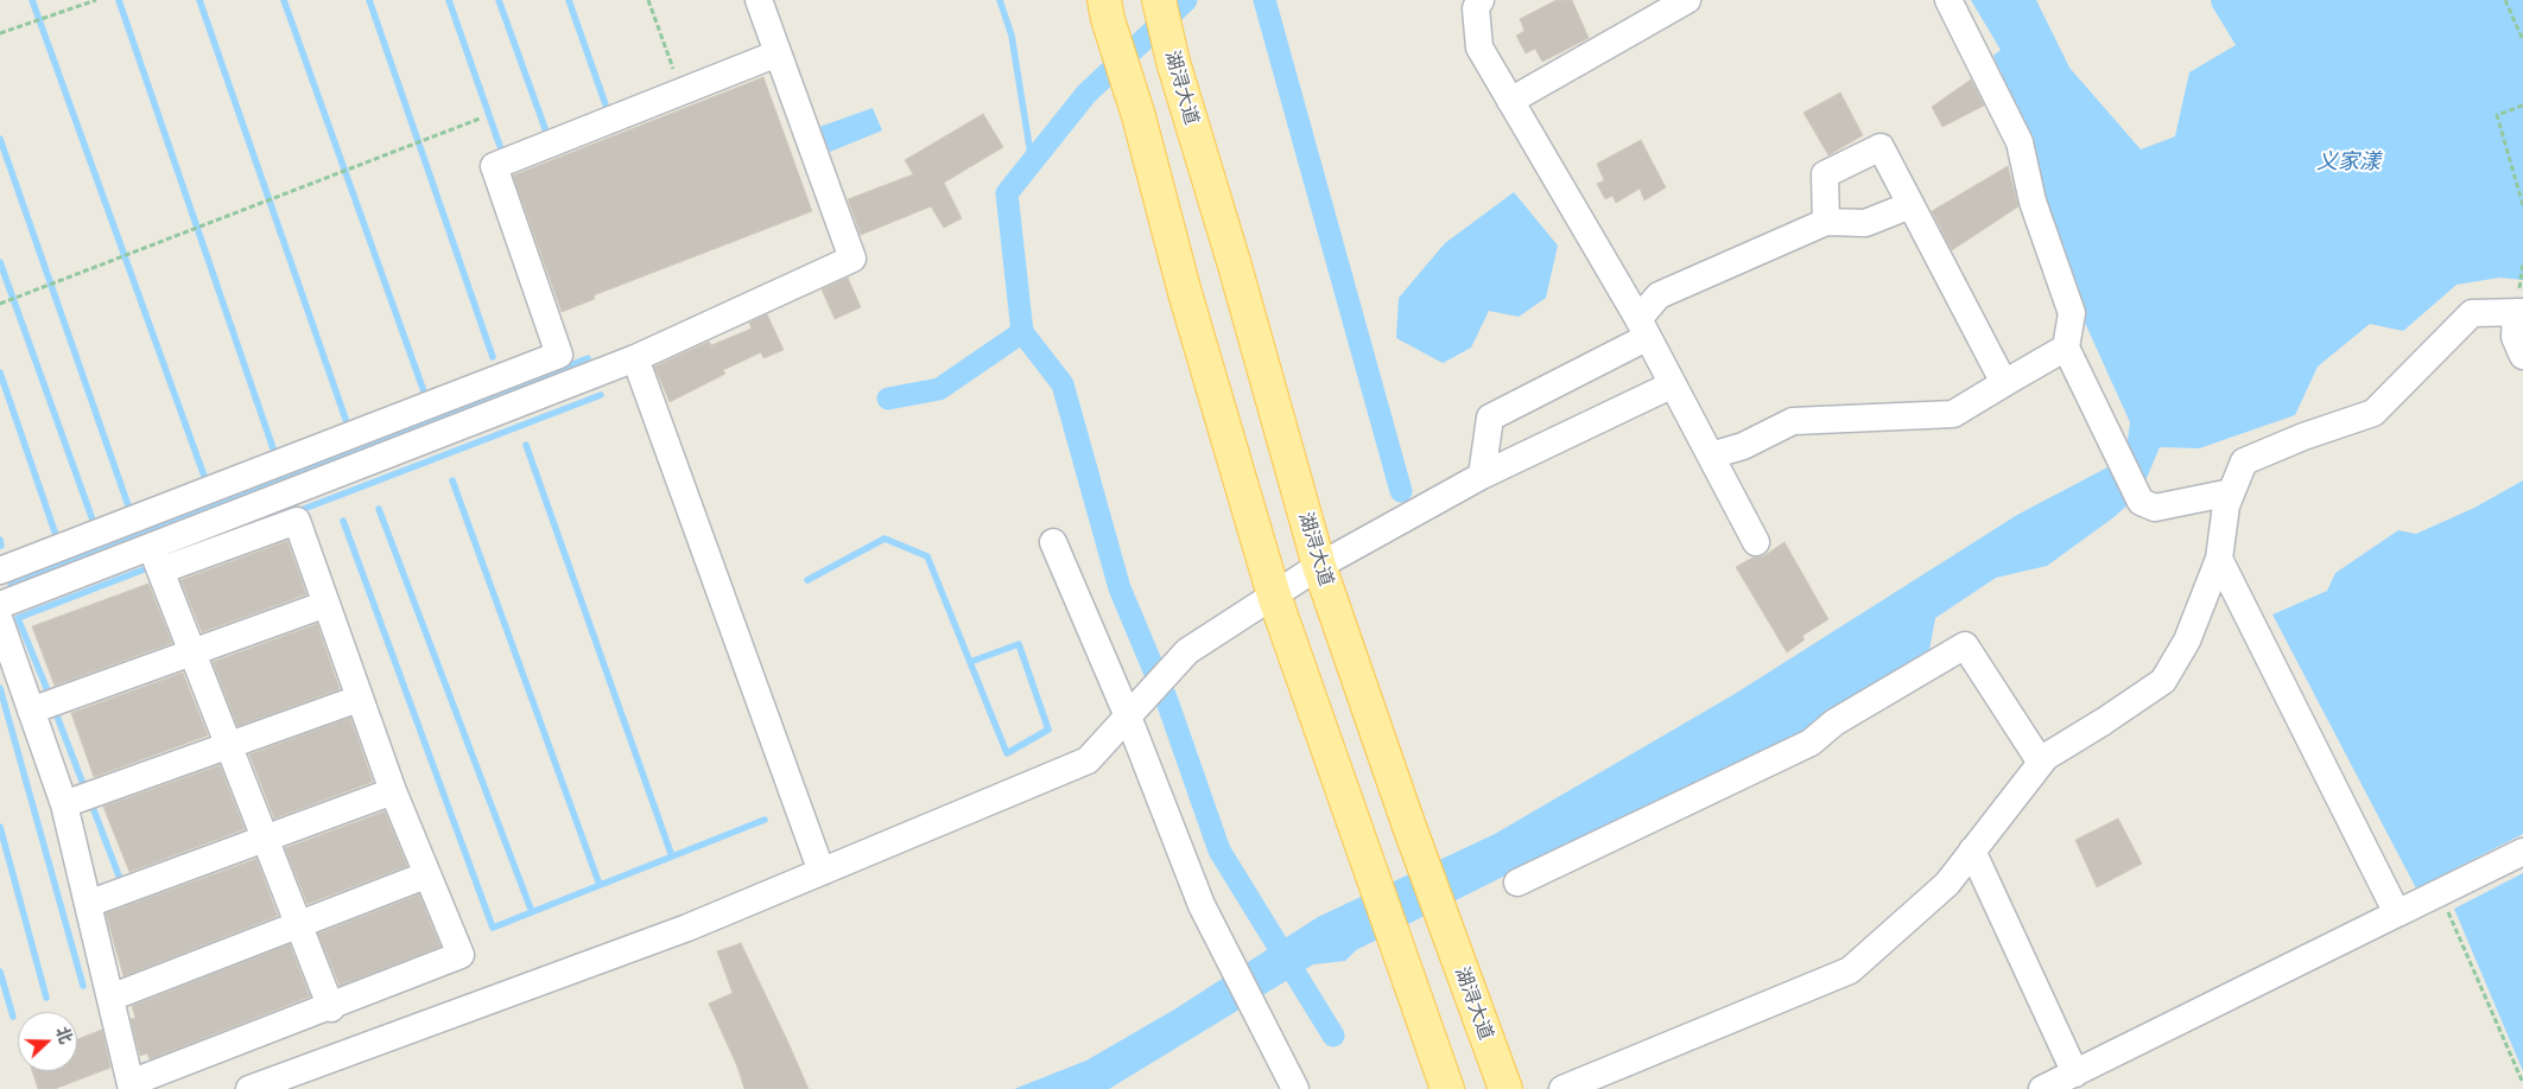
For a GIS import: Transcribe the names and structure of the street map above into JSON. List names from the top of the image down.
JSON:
{
  "streets": {
    "main road": ["湖浔大道"]
  },
  "water": ["义家漾"],
  "north": "right"
}
